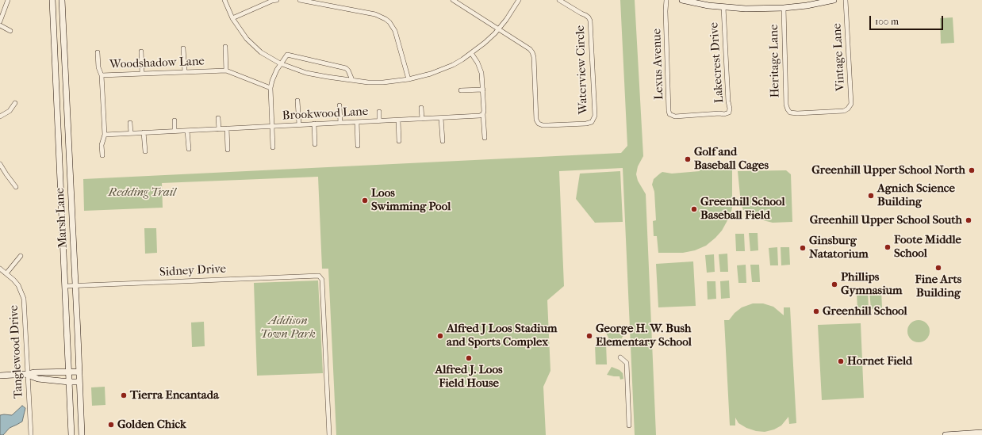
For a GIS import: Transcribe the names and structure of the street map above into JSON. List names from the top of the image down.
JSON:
{
  "streets": {
    "main road": ["Marsh Lane"],
    "street": [
      "Vintage Lane",
      "Heritage Lane",
      "Lakecrest Drive",
      "Woodshadow Lane",
      "Lexus Avenue",
      "Waterview Circle",
      "Brookwood Lane",
      "Sidney Drive",
      "Tanglewood Drive"
    ]
  },
  "crossings": [
    ["Vintage Lane", "Heritage Lane"],
    ["Lakecrest Drive", "Lexus Avenue"],
    ["Woodshadow Lane", "Brookwood Lane"],
    ["Marsh Lane", "Sidney Drive"]
  ],
  "parks": ["Redding Trail", "Addison Town Park"],
  "places": [
    "Golf and Baseball Cages",
    "Greenhill Upper School North",
    "Agnich Science Building",
    "Loos Swimming Pool",
    "Greenhill School Baseball Field",
    "Greenhill Upper School South",
    "Foote Middle School",
    "Ginsburg Natatorium",
    "Fine Arts Building",
    "Phillips Gymnasium",
    "Greenhill School",
    "Alfred J Loos Stadium and Sports Complex",
    "George H. W. Bush Elementary School",
    "Alfred J. Loos Field House",
    "Hornet Field",
    "Tierra Encantada",
    "Golden Chick"
  ],
  "scale_bar": "100 m"
}
